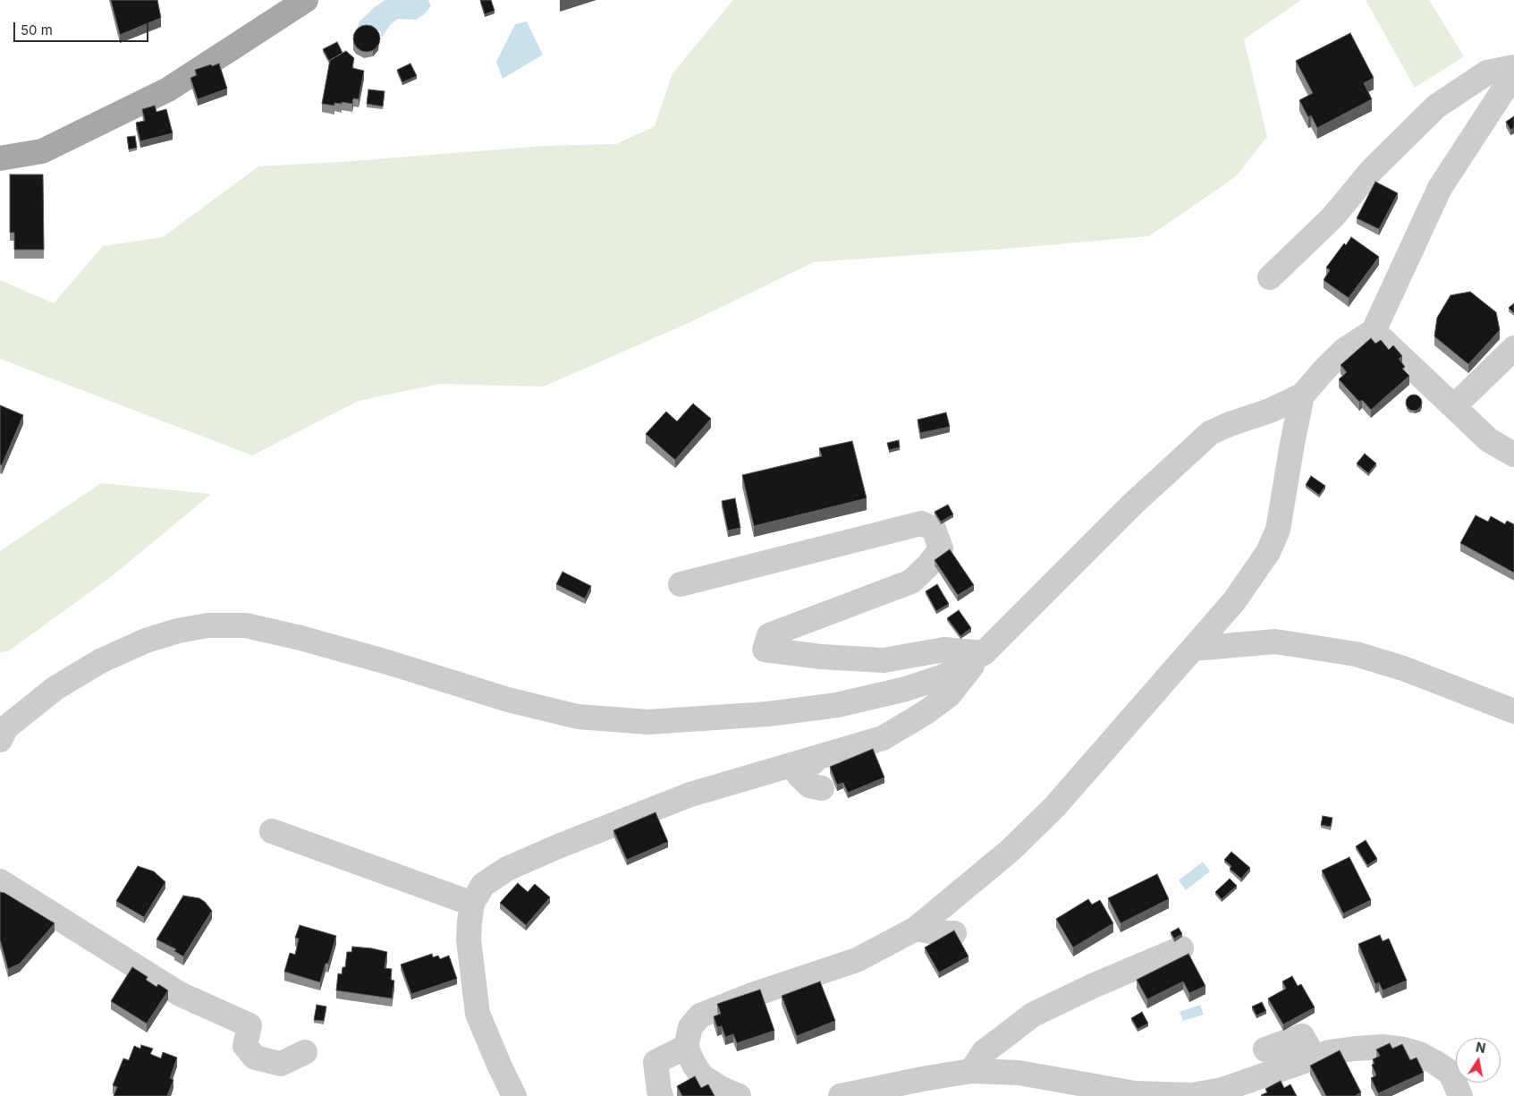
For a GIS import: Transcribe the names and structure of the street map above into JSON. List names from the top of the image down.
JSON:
{
  "scale_bar": "50 m",
  "north": "top"
}
